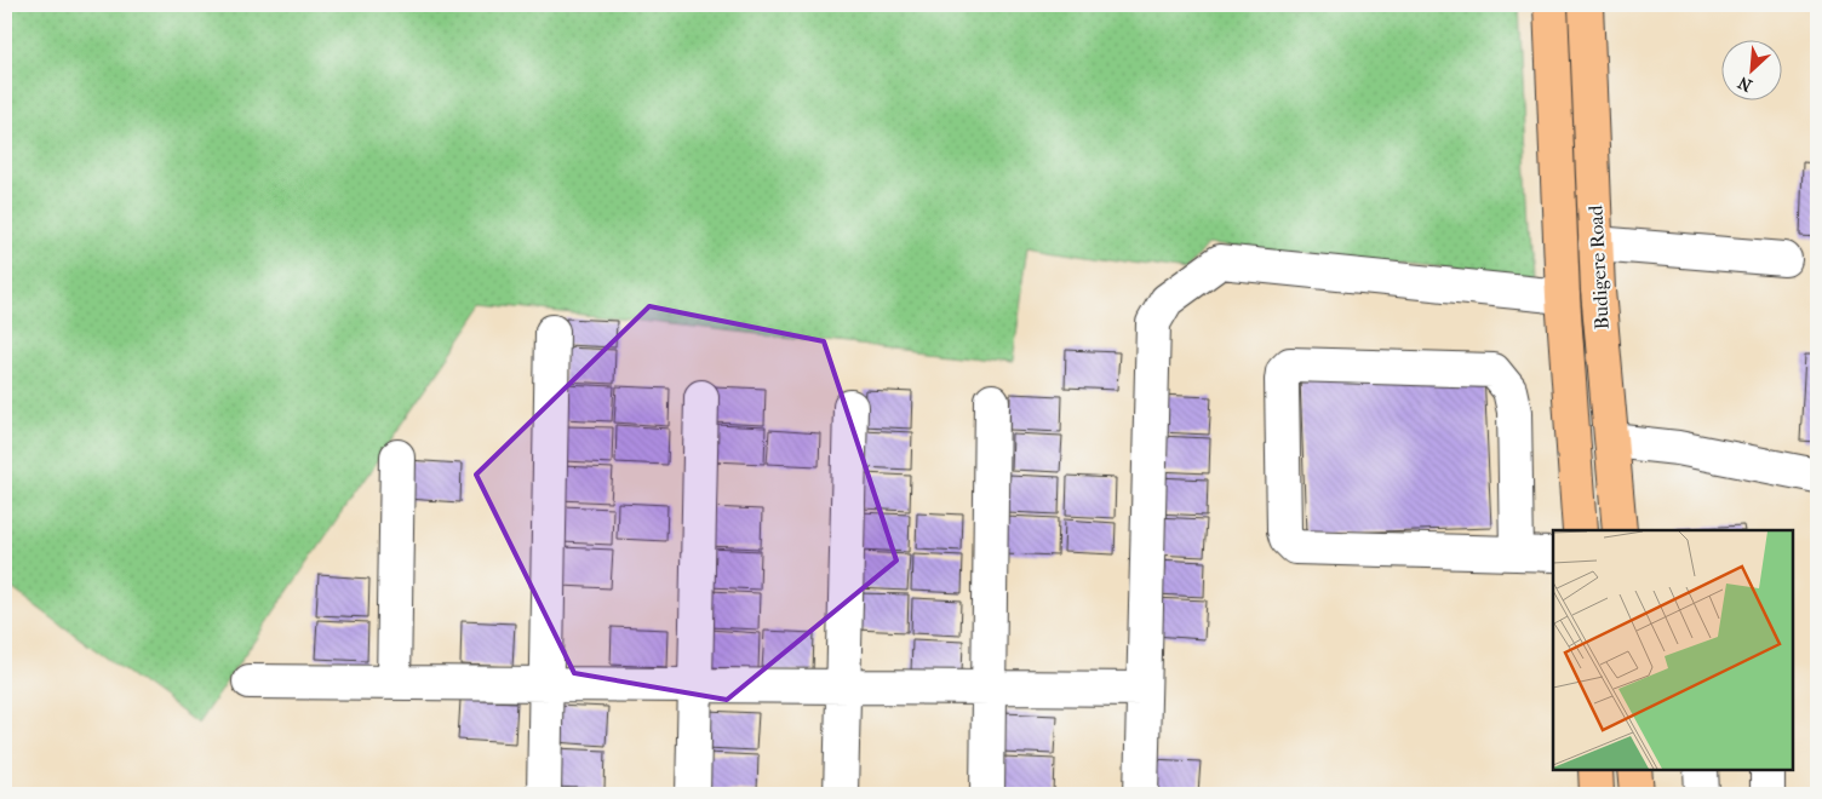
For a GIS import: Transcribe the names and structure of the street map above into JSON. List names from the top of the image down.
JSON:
{
  "streets": {
    "main road": ["Budigere Road"]
  },
  "north": "bottom left"
}
